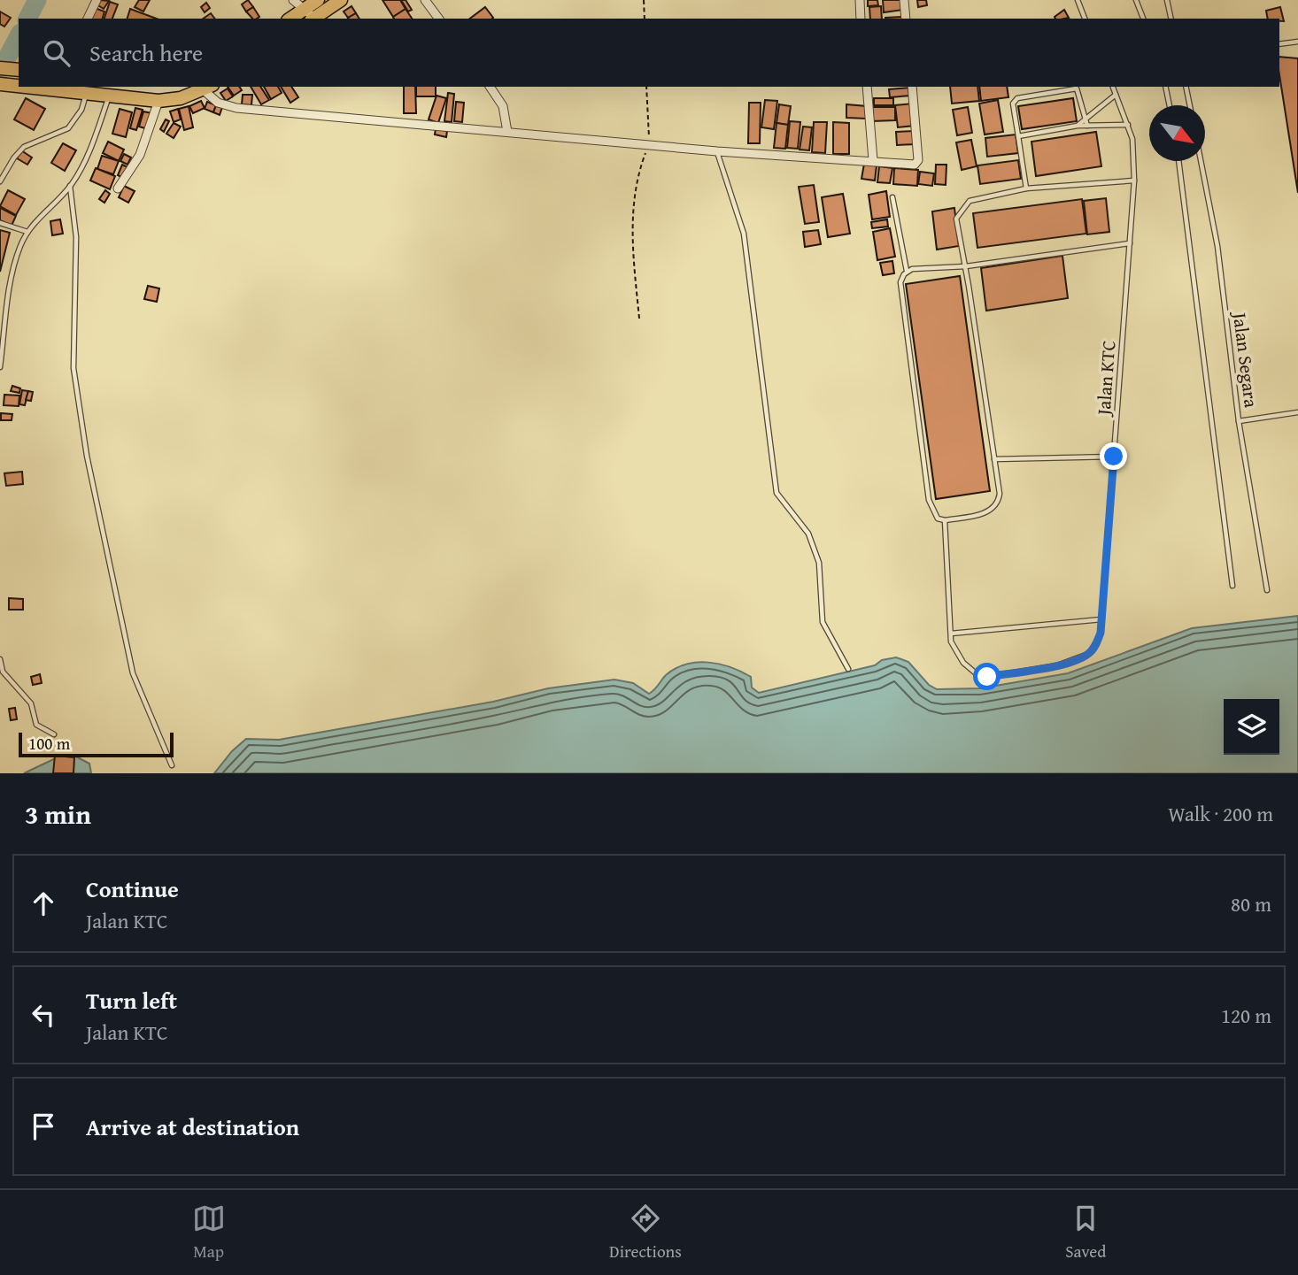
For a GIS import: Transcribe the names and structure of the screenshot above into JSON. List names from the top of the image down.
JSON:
{
  "streets": {
    "lane": ["Jalan Segara", "Jalan KTC"]
  },
  "scale_bar": "100 m",
  "north": "bottom right",
  "page": {
    "search": "Search here",
    "scale": "100 m",
    "heading": ["3 min", "Walk · 200 m"],
    "list": [
      ["Continue", "Jalan KTC", "80 m"],
      ["Turn left", "Jalan KTC", "120 m"],
      "Arrive at destination"
    ],
    "nav": ["Map", "Directions", "Saved"]
  }
}
